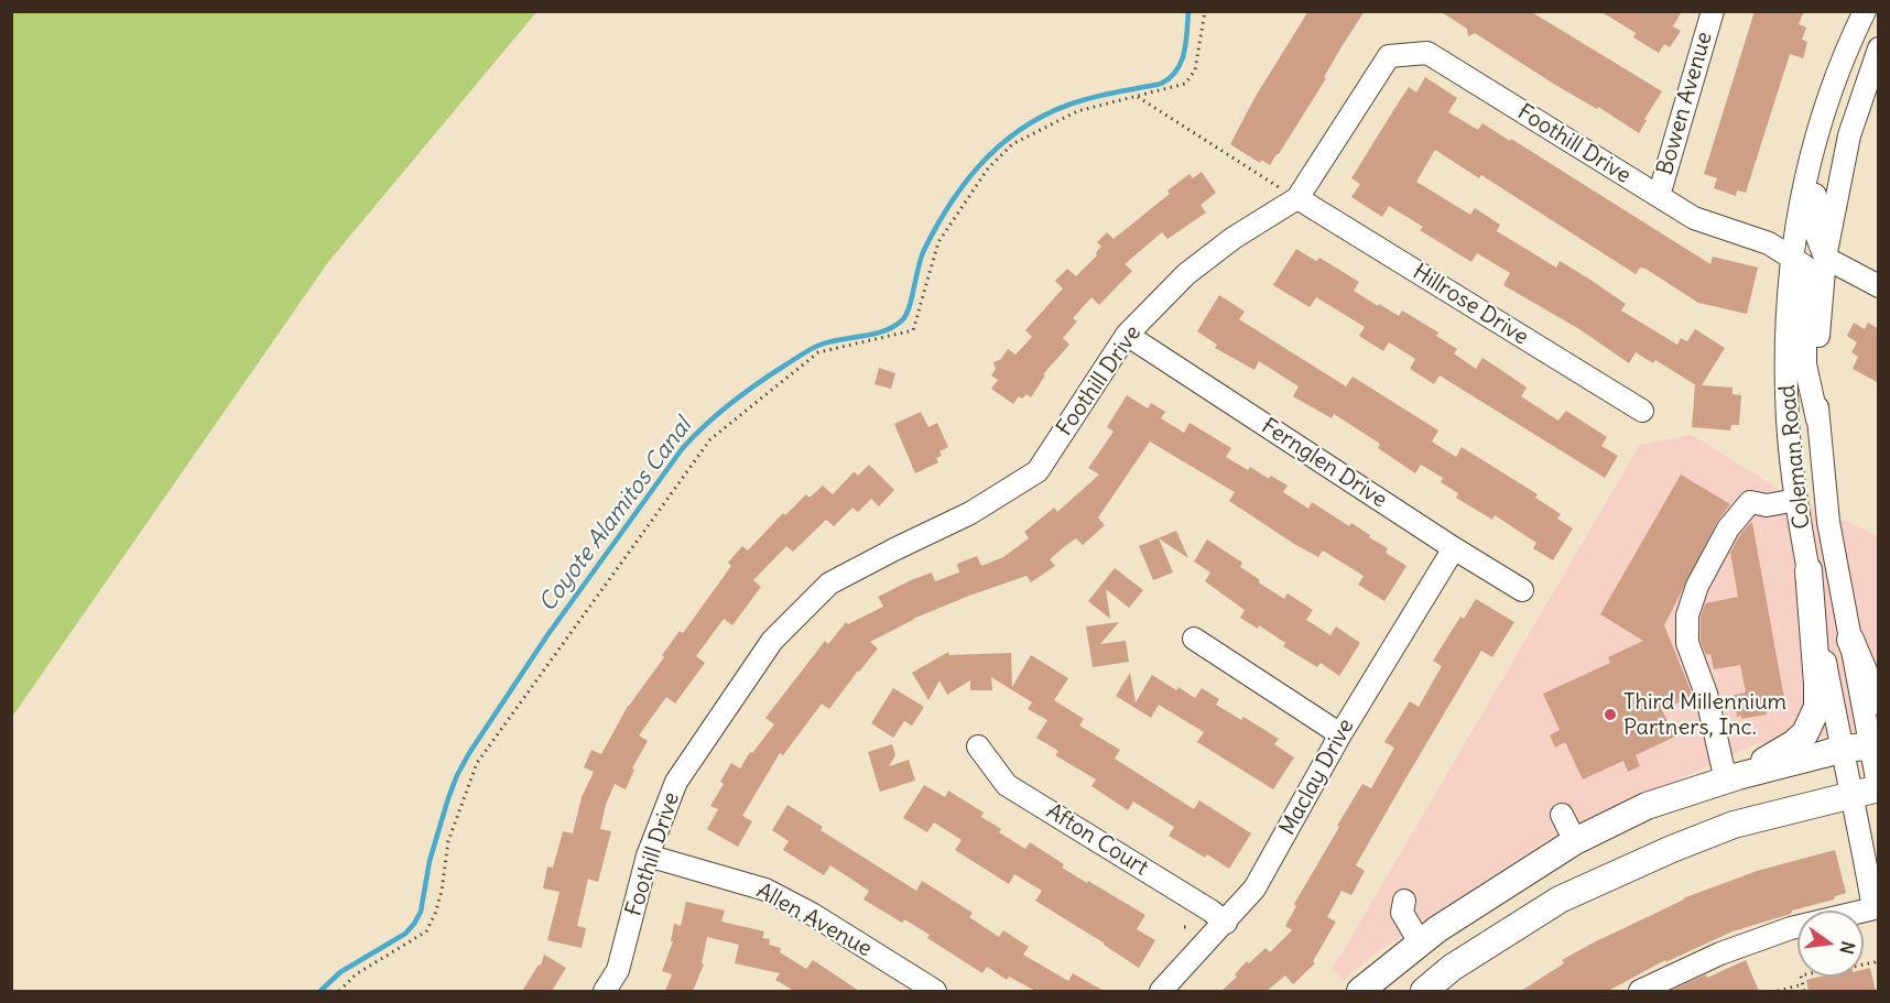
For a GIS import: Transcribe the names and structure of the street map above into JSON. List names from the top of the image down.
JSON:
{
  "streets": {
    "street": [
      "Bowen Avenue",
      "Foothill Drive",
      "Hillrose Drive",
      "Coleman Road",
      "Fernglen Drive",
      "Maclay Drive",
      "Afton Court",
      "Allen Avenue"
    ]
  },
  "crossings": [
    ["Bowen Avenue", "Foothill Drive"],
    ["Foothill Drive", "Hillrose Drive"],
    ["Foothill Drive", "Coleman Road"],
    ["Foothill Drive", "Fernglen Drive"],
    ["Foothill Drive", "Allen Avenue"],
    ["Fernglen Drive", "Maclay Drive"],
    ["Maclay Drive", "Afton Court"]
  ],
  "water": ["Coyote Alamitos Canal"],
  "places": ["Third Millennium Partners, Inc."],
  "north": "right"
}
